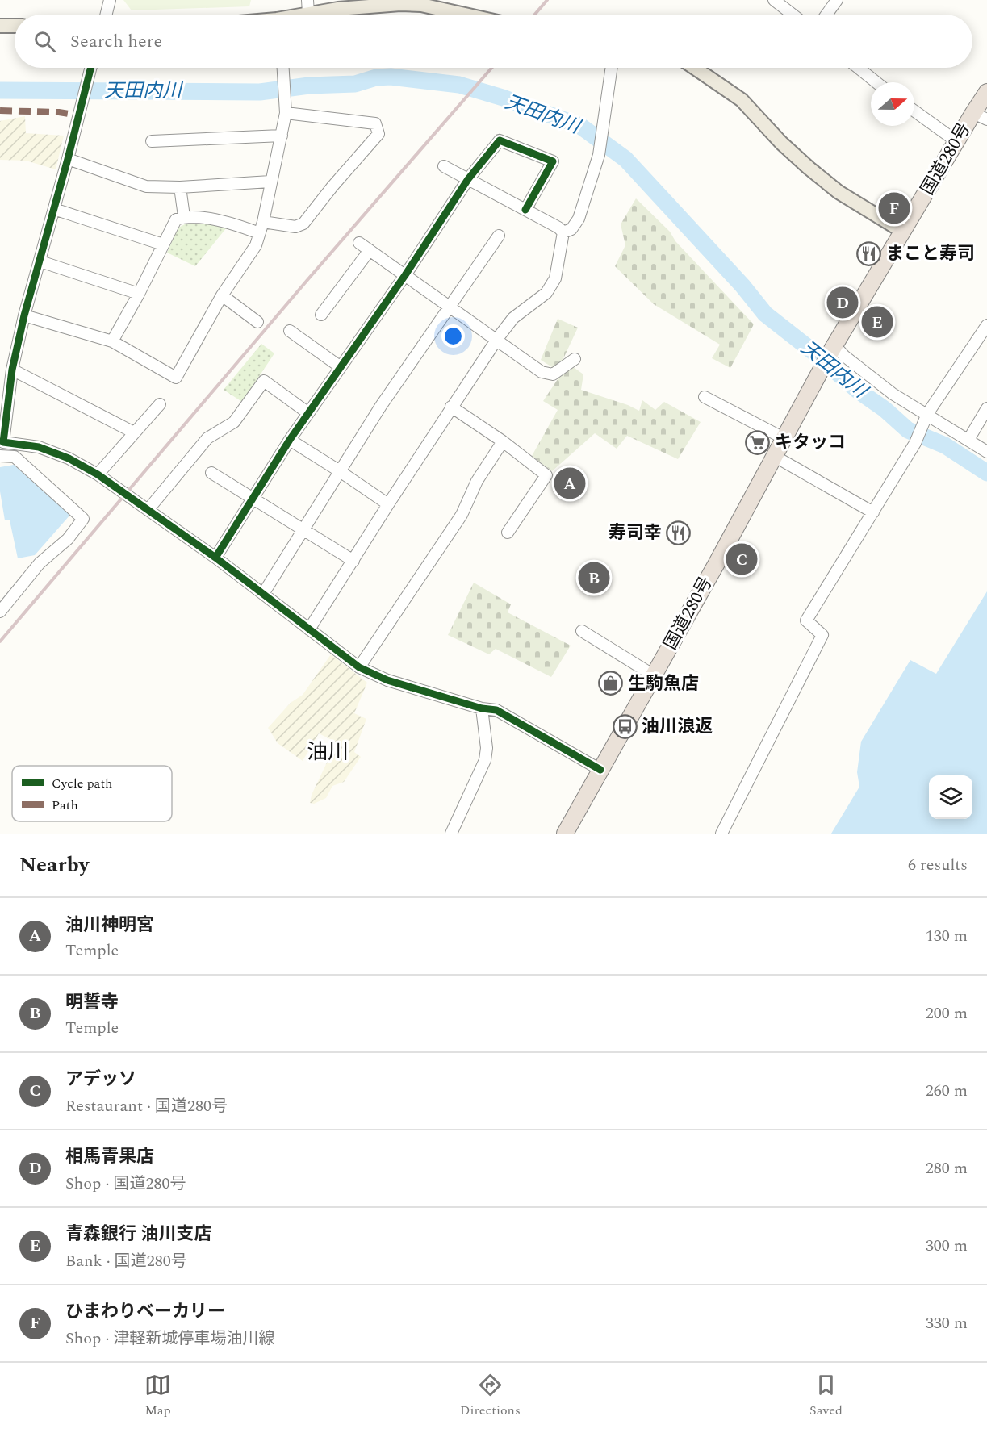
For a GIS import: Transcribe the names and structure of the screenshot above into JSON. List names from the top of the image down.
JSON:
{
  "streets": {
    "highway": ["国道280号"]
  },
  "districts": ["油川"],
  "water": ["天田内川"],
  "places": {
    "restaurant": ["まこと寿司", "寿司幸"],
    "supermarket": ["キタッコ"],
    "shop": ["生駒魚店"],
    "bus stop": ["油川浪返"]
  },
  "legend": ["Cycle path", "Path"],
  "north": "right",
  "page": {
    "search": "Search here",
    "pins": [
      "F",
      "D",
      "E",
      "A",
      "C",
      "B"
    ],
    "heading": ["Nearby", "6 results"],
    "list": [
      {
        "mark": "A",
        "name": "油川神明宮",
        "note": "Temple",
        "value": "130 m"
      },
      {
        "mark": "B",
        "name": "明誓寺",
        "note": "Temple",
        "value": "200 m"
      },
      {
        "mark": "C",
        "name": "アデッソ",
        "note": "Restaurant · 国道280号",
        "value": "260 m"
      },
      {
        "mark": "D",
        "name": "相馬青果店",
        "note": "Shop · 国道280号",
        "value": "280 m"
      },
      {
        "mark": "E",
        "name": "青森銀行 油川支店",
        "note": "Bank · 国道280号",
        "value": "300 m"
      },
      {
        "mark": "F",
        "name": "ひまわりベーカリー",
        "note": "Shop · 津軽新城停車場油川線",
        "value": "330 m"
      }
    ],
    "nav": ["Map", "Directions", "Saved"]
  }
}
